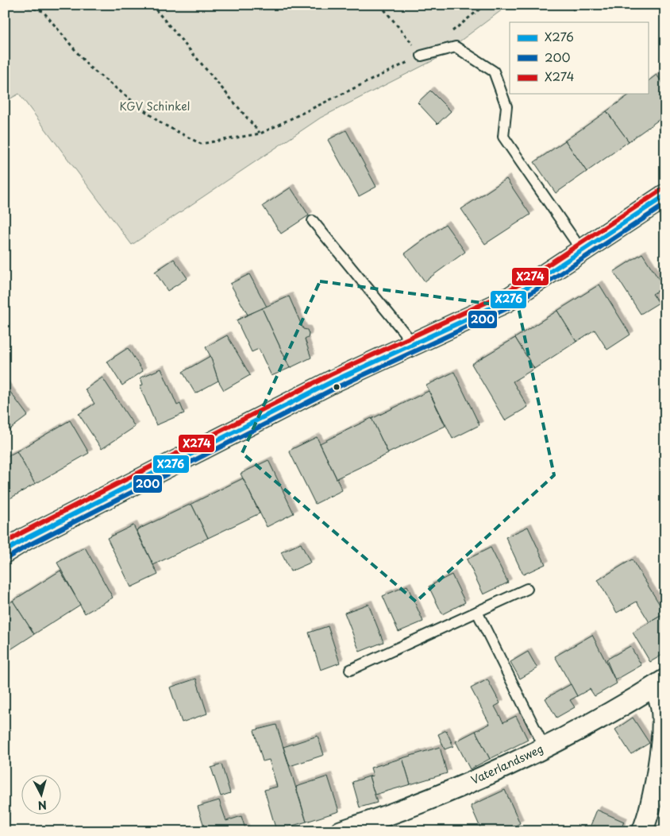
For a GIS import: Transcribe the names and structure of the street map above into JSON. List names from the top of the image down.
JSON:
{
  "streets": {
    "street": ["Vaterlandsweg"]
  },
  "parks": ["KGV Schinkel"],
  "lines": ["transit line X274", "transit line X276", "transit line 200"],
  "legend": ["X276", "200", "X274"],
  "north": "bottom"
}
